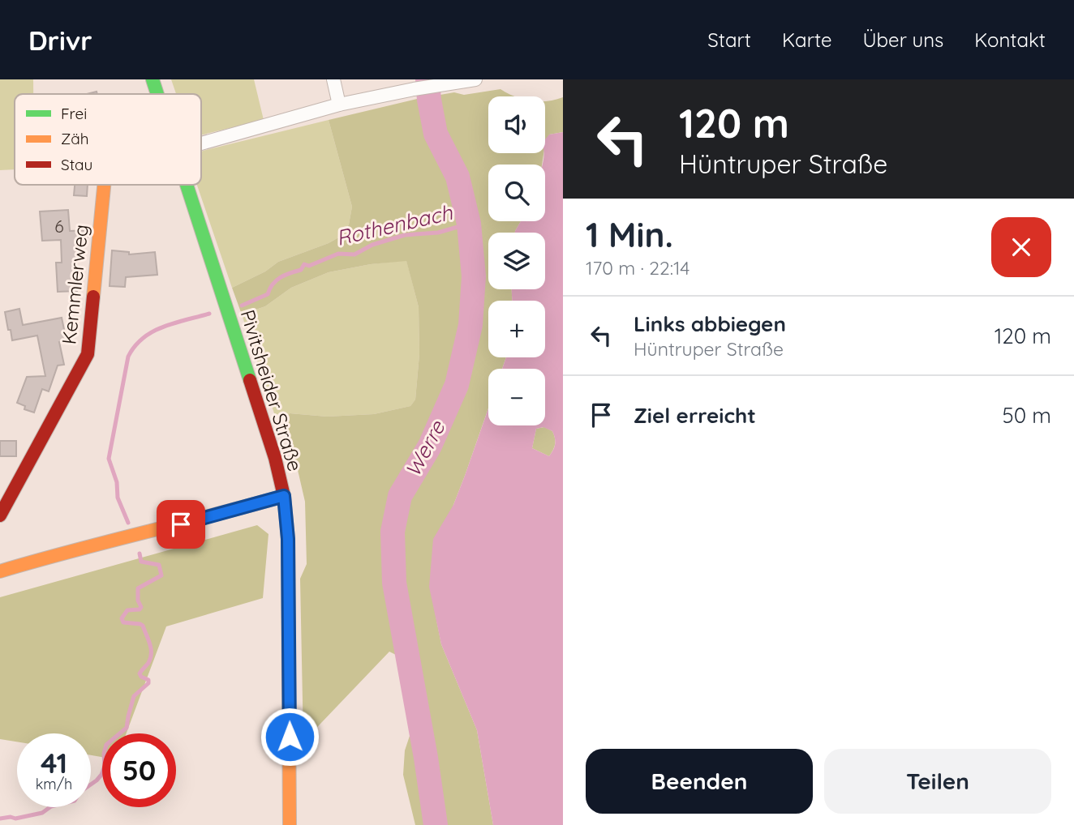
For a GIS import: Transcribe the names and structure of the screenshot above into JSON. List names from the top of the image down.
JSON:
{
  "streets": {
    "main road": ["Kemmlerweg", "Pivitsheider Straße"]
  },
  "water": ["Rothenbach", "Werre"],
  "house_numbers": ["6"],
  "legend": ["Frei", "Zäh", "Stau"],
  "page": {
    "header": "Drivr",
    "nav": [
      "Start",
      "Karte",
      "Über uns",
      "Kontakt"
    ],
    "turn": ["120 m", "Hüntruper Straße"],
    "map_buttons": ["+", "−"],
    "heading": ["1 Min.", "170 m · 22:14"],
    "list": [
      {
        "name": "Links abbiegen",
        "note": "Hüntruper Straße",
        "value": "120 m"
      },
      {
        "name": "Ziel erreicht",
        "value": "50 m"
      }
    ],
    "speed": "41 km/h",
    "limit": "50",
    "buttons": ["Beenden", "Teilen"]
  }
}
